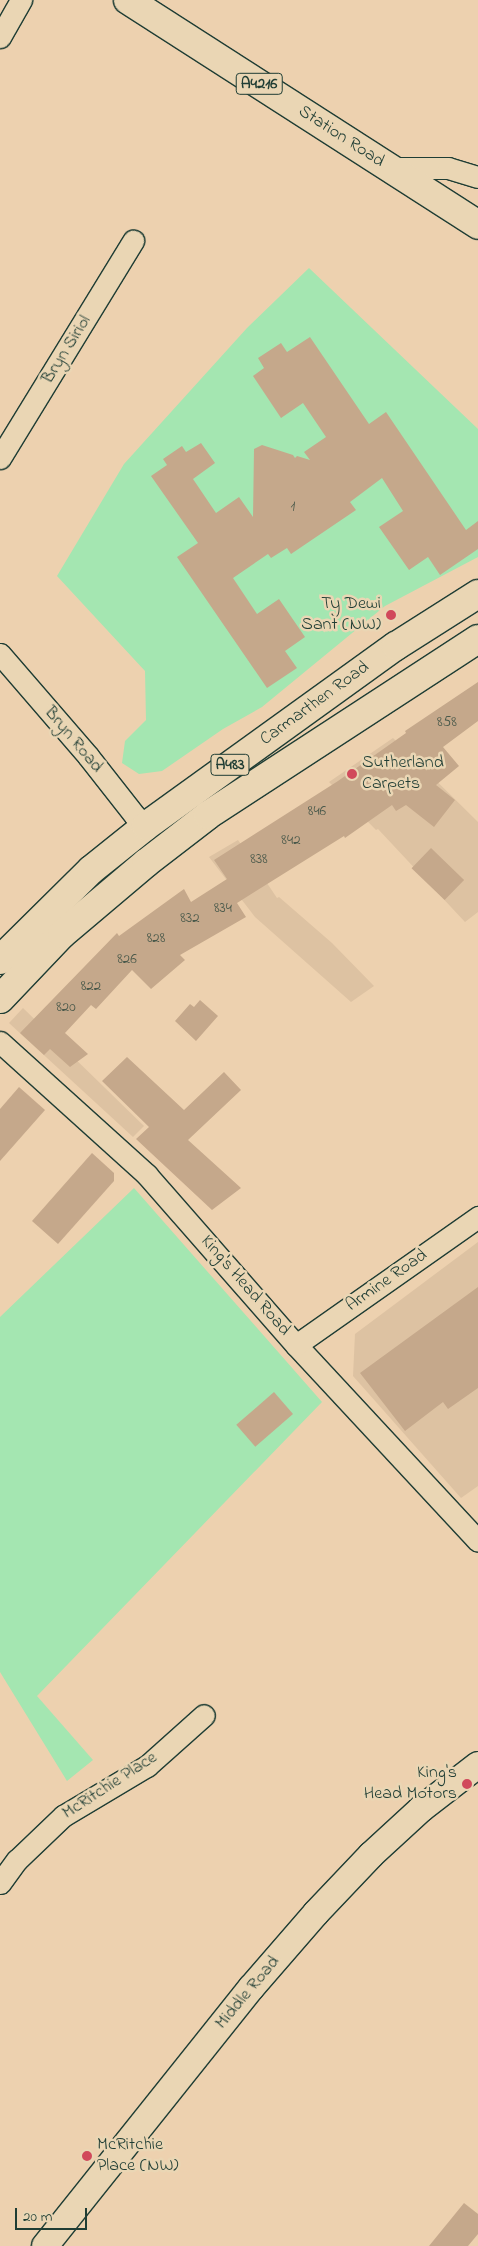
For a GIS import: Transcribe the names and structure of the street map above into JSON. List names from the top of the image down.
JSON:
{
  "streets": {
    "main road": [
      "A4216",
      "Station Road",
      "Carmarthen Road",
      "A483"
    ],
    "street": [
      "Bryn Siriol",
      "Bryn Road",
      "Armine Road",
      "King's Head Road",
      "McRitchie Place",
      "Middle Road"
    ]
  },
  "crossings": [
    ["Carmarthen Road", "Bryn Road"],
    ["Armine Road", "King's Head Road"]
  ],
  "places": [
    "Ty Dewi Sant (NW)",
    "Sutherland Carpets",
    "King's Head Motors",
    "McRitchie Place (NW)"
  ],
  "house_numbers": [
    "1",
    "858",
    "846",
    "842",
    "838",
    "834",
    "832",
    "828",
    "826",
    "822",
    "820"
  ],
  "scale_bar": "20 m"
}
